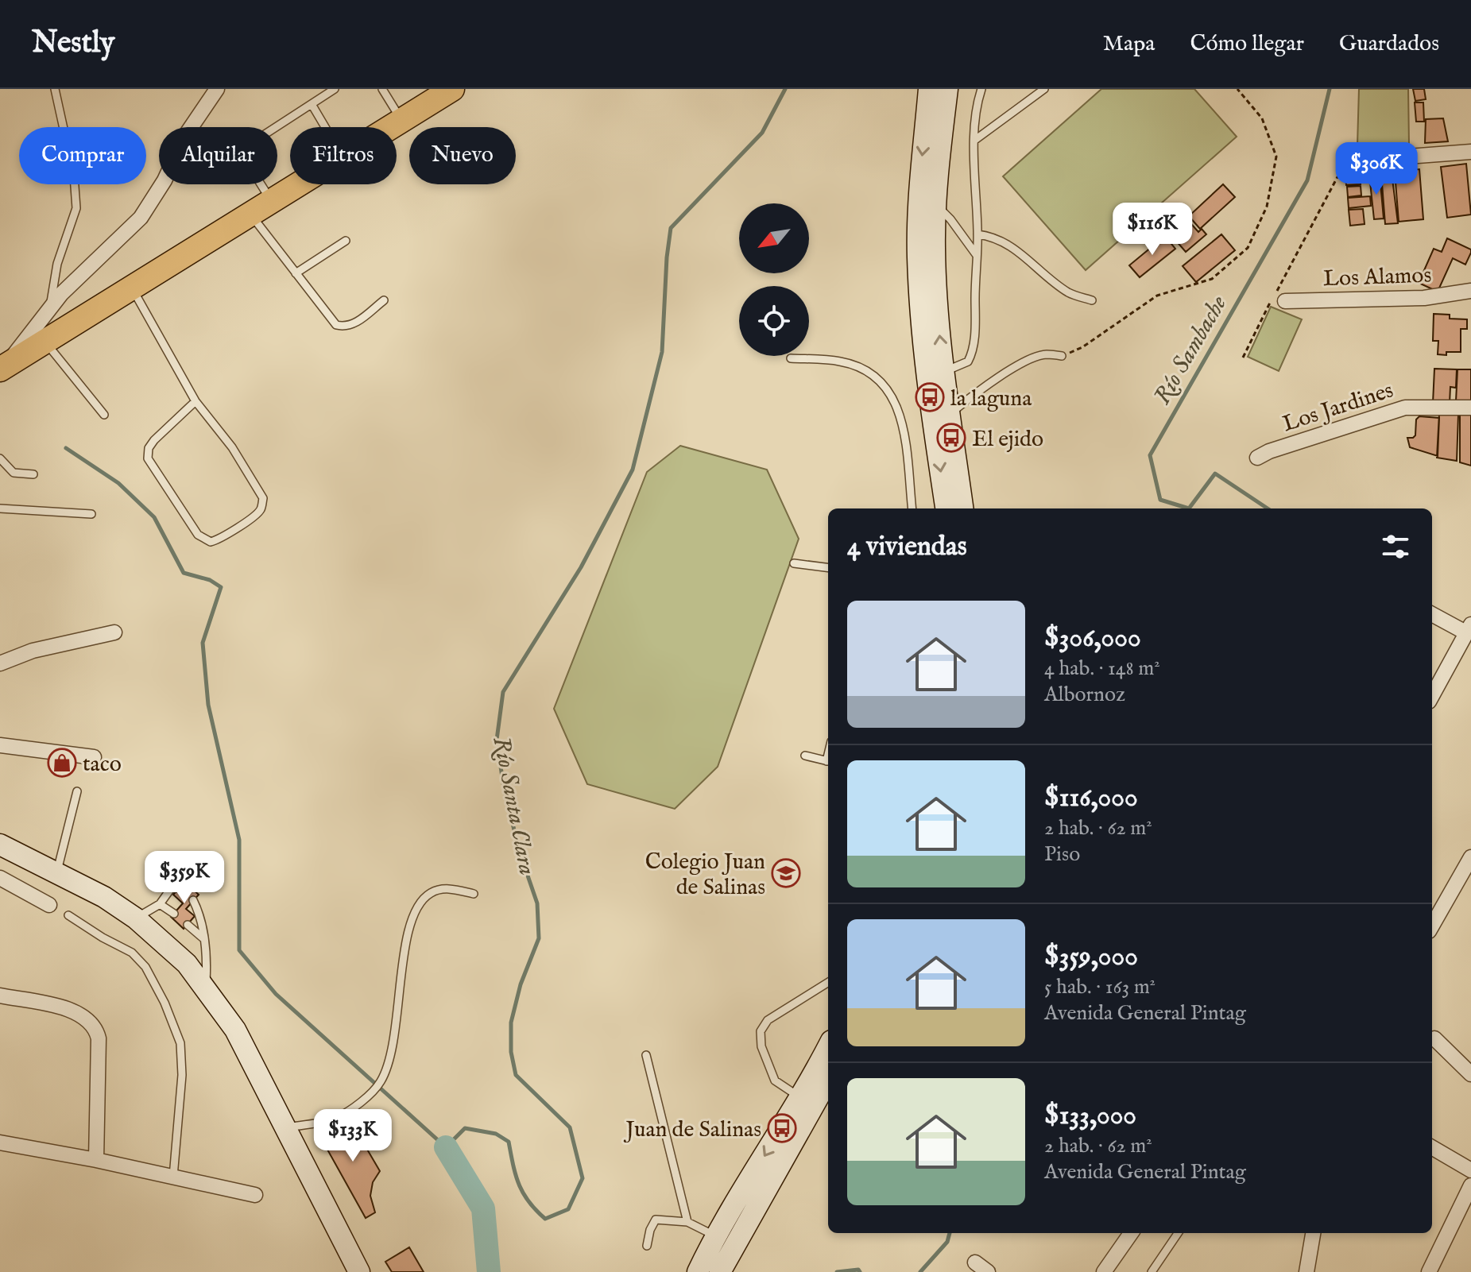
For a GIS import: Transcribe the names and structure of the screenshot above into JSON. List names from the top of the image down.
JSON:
{
  "streets": {
    "street": ["Los Alamos", "Los Jardines"]
  },
  "water": ["Río Sambache", "Río Santa Clara"],
  "places": {
    "bus stop": ["la laguna", "El ejido", "Juan de Salinas"],
    "shop": ["taco"],
    "school or university": ["Colegio Juan de Salinas"]
  },
  "north": "bottom left",
  "page": {
    "header": "Nestly",
    "nav": ["Mapa", "Cómo llegar", "Guardados"],
    "chip": [
      "Comprar",
      "Alquilar",
      "Filtros",
      "Nuevo"
    ],
    "price": [
      "$306K",
      "$116K",
      "$359K",
      "$133K"
    ],
    "heading": "4 viviendas",
    "list": [
      {
        "name": "$306,000",
        "note": "4 hab. · 148 m² · Albornoz"
      },
      {
        "name": "$116,000",
        "note": "2 hab. · 62 m² · Piso"
      },
      {
        "name": "$359,000",
        "note": "5 hab. · 163 m² · Avenida General Pintag"
      },
      {
        "name": "$133,000",
        "note": "2 hab. · 62 m² · Avenida General Pintag"
      }
    ]
  }
}
